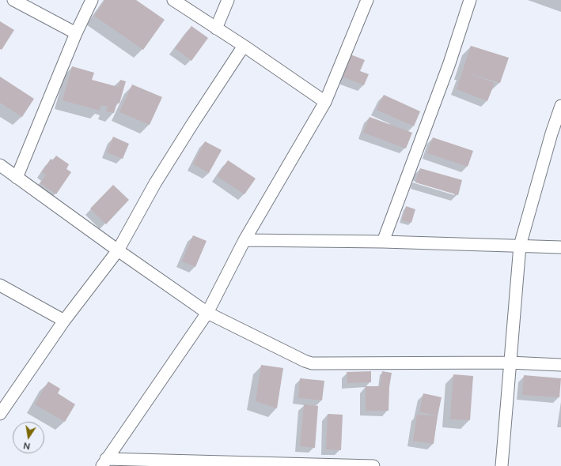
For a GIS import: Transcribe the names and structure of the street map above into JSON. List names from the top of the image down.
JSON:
{
  "north": "bottom"
}
